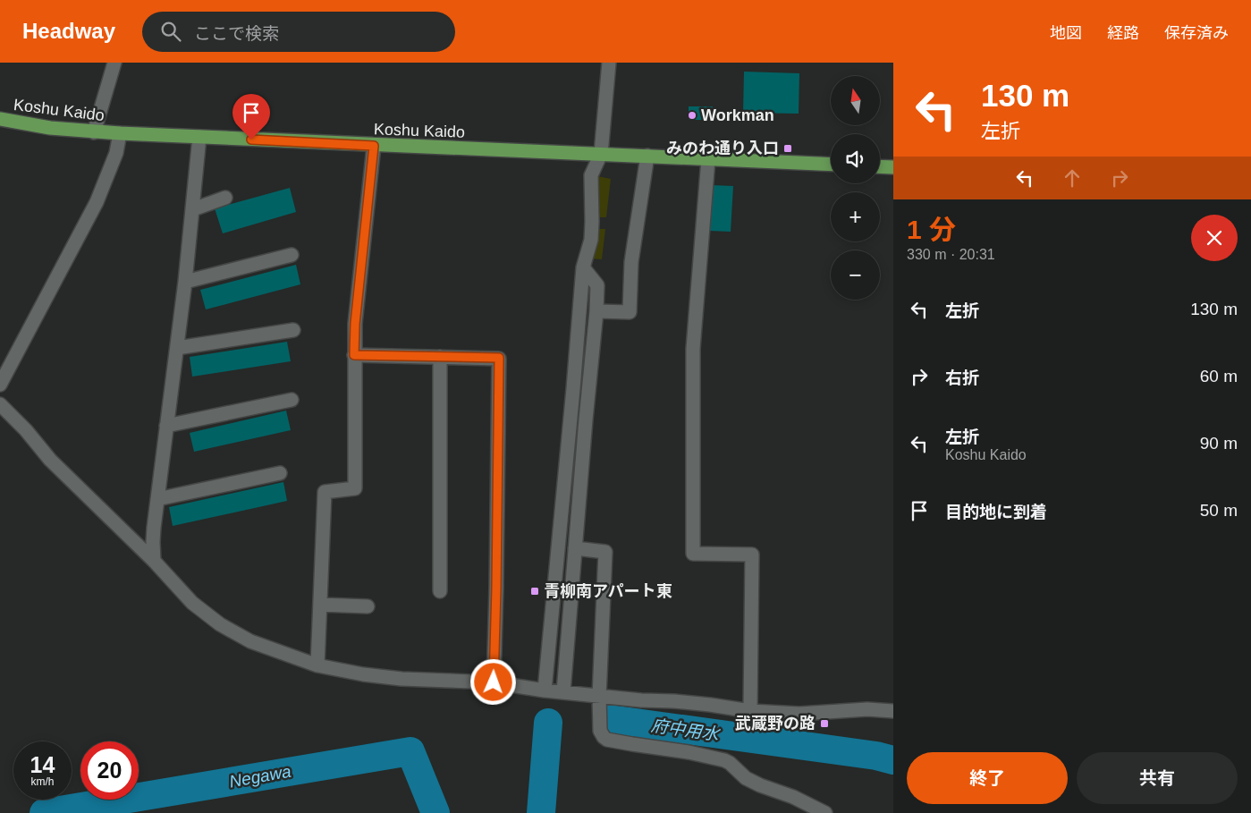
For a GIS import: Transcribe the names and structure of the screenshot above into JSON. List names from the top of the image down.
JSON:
{
  "streets": {
    "main road": ["Koshu Kaido"]
  },
  "water": ["府中用水", "Negawa"],
  "places": {
    "other": ["Workman"],
    "transit": ["みのわ通り入口", "青柳南アパート東", "武蔵野の路"]
  },
  "north": "top",
  "page": {
    "header": "Headway",
    "search": "ここで検索",
    "nav": ["地図", "経路", "保存済み"],
    "turn": ["130 m", "左折"],
    "map_buttons": ["+", "−"],
    "heading": ["1 分", "330 m · 20:31"],
    "list": [
      {
        "name": "左折",
        "value": "130 m"
      },
      {
        "name": "右折",
        "value": "60 m"
      },
      {
        "name": "左折",
        "note": "Koshu Kaido",
        "value": "90 m"
      },
      {
        "name": "目的地に到着",
        "value": "50 m"
      }
    ],
    "speed": "14 km/h",
    "limit": "20",
    "buttons": ["終了", "共有"]
  }
}
